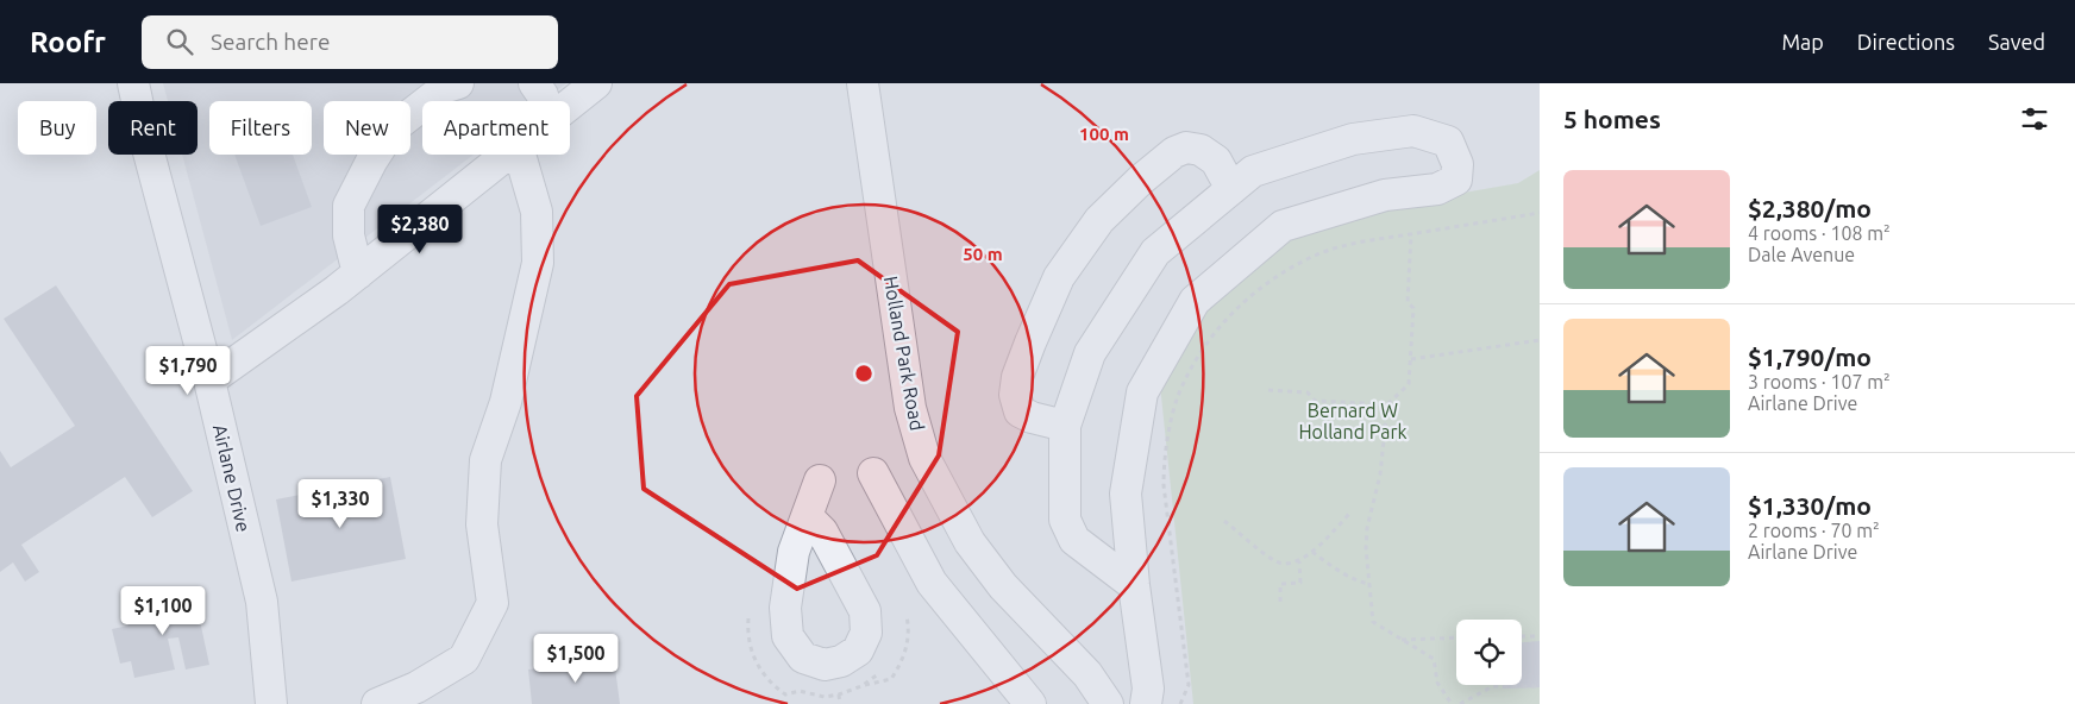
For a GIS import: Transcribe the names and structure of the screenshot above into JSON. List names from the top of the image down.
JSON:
{
  "streets": {
    "street": ["Holland Park Road", "Airlane Drive"]
  },
  "parks": ["Bernard W Holland Park"],
  "page": {
    "header": "Roofr",
    "search": "Search here",
    "nav": ["Map", "Directions", "Saved"],
    "heading": "5 homes",
    "chip": [
      "Buy",
      "Rent",
      "Filters",
      "New",
      "Apartment"
    ],
    "list": [
      {
        "name": "$2,380/mo",
        "note": "4 rooms · 108 m² · Dale Avenue"
      },
      {
        "name": "$1,790/mo",
        "note": "3 rooms · 107 m² · Airlane Drive"
      },
      {
        "name": "$1,330/mo",
        "note": "2 rooms · 70 m² · Airlane Drive"
      }
    ],
    "price": [
      "$2,380",
      "$1,790",
      "$1,330",
      "$1,100",
      "$1,500"
    ]
  },
  "rings": ["100 m", "50 m"]
}
